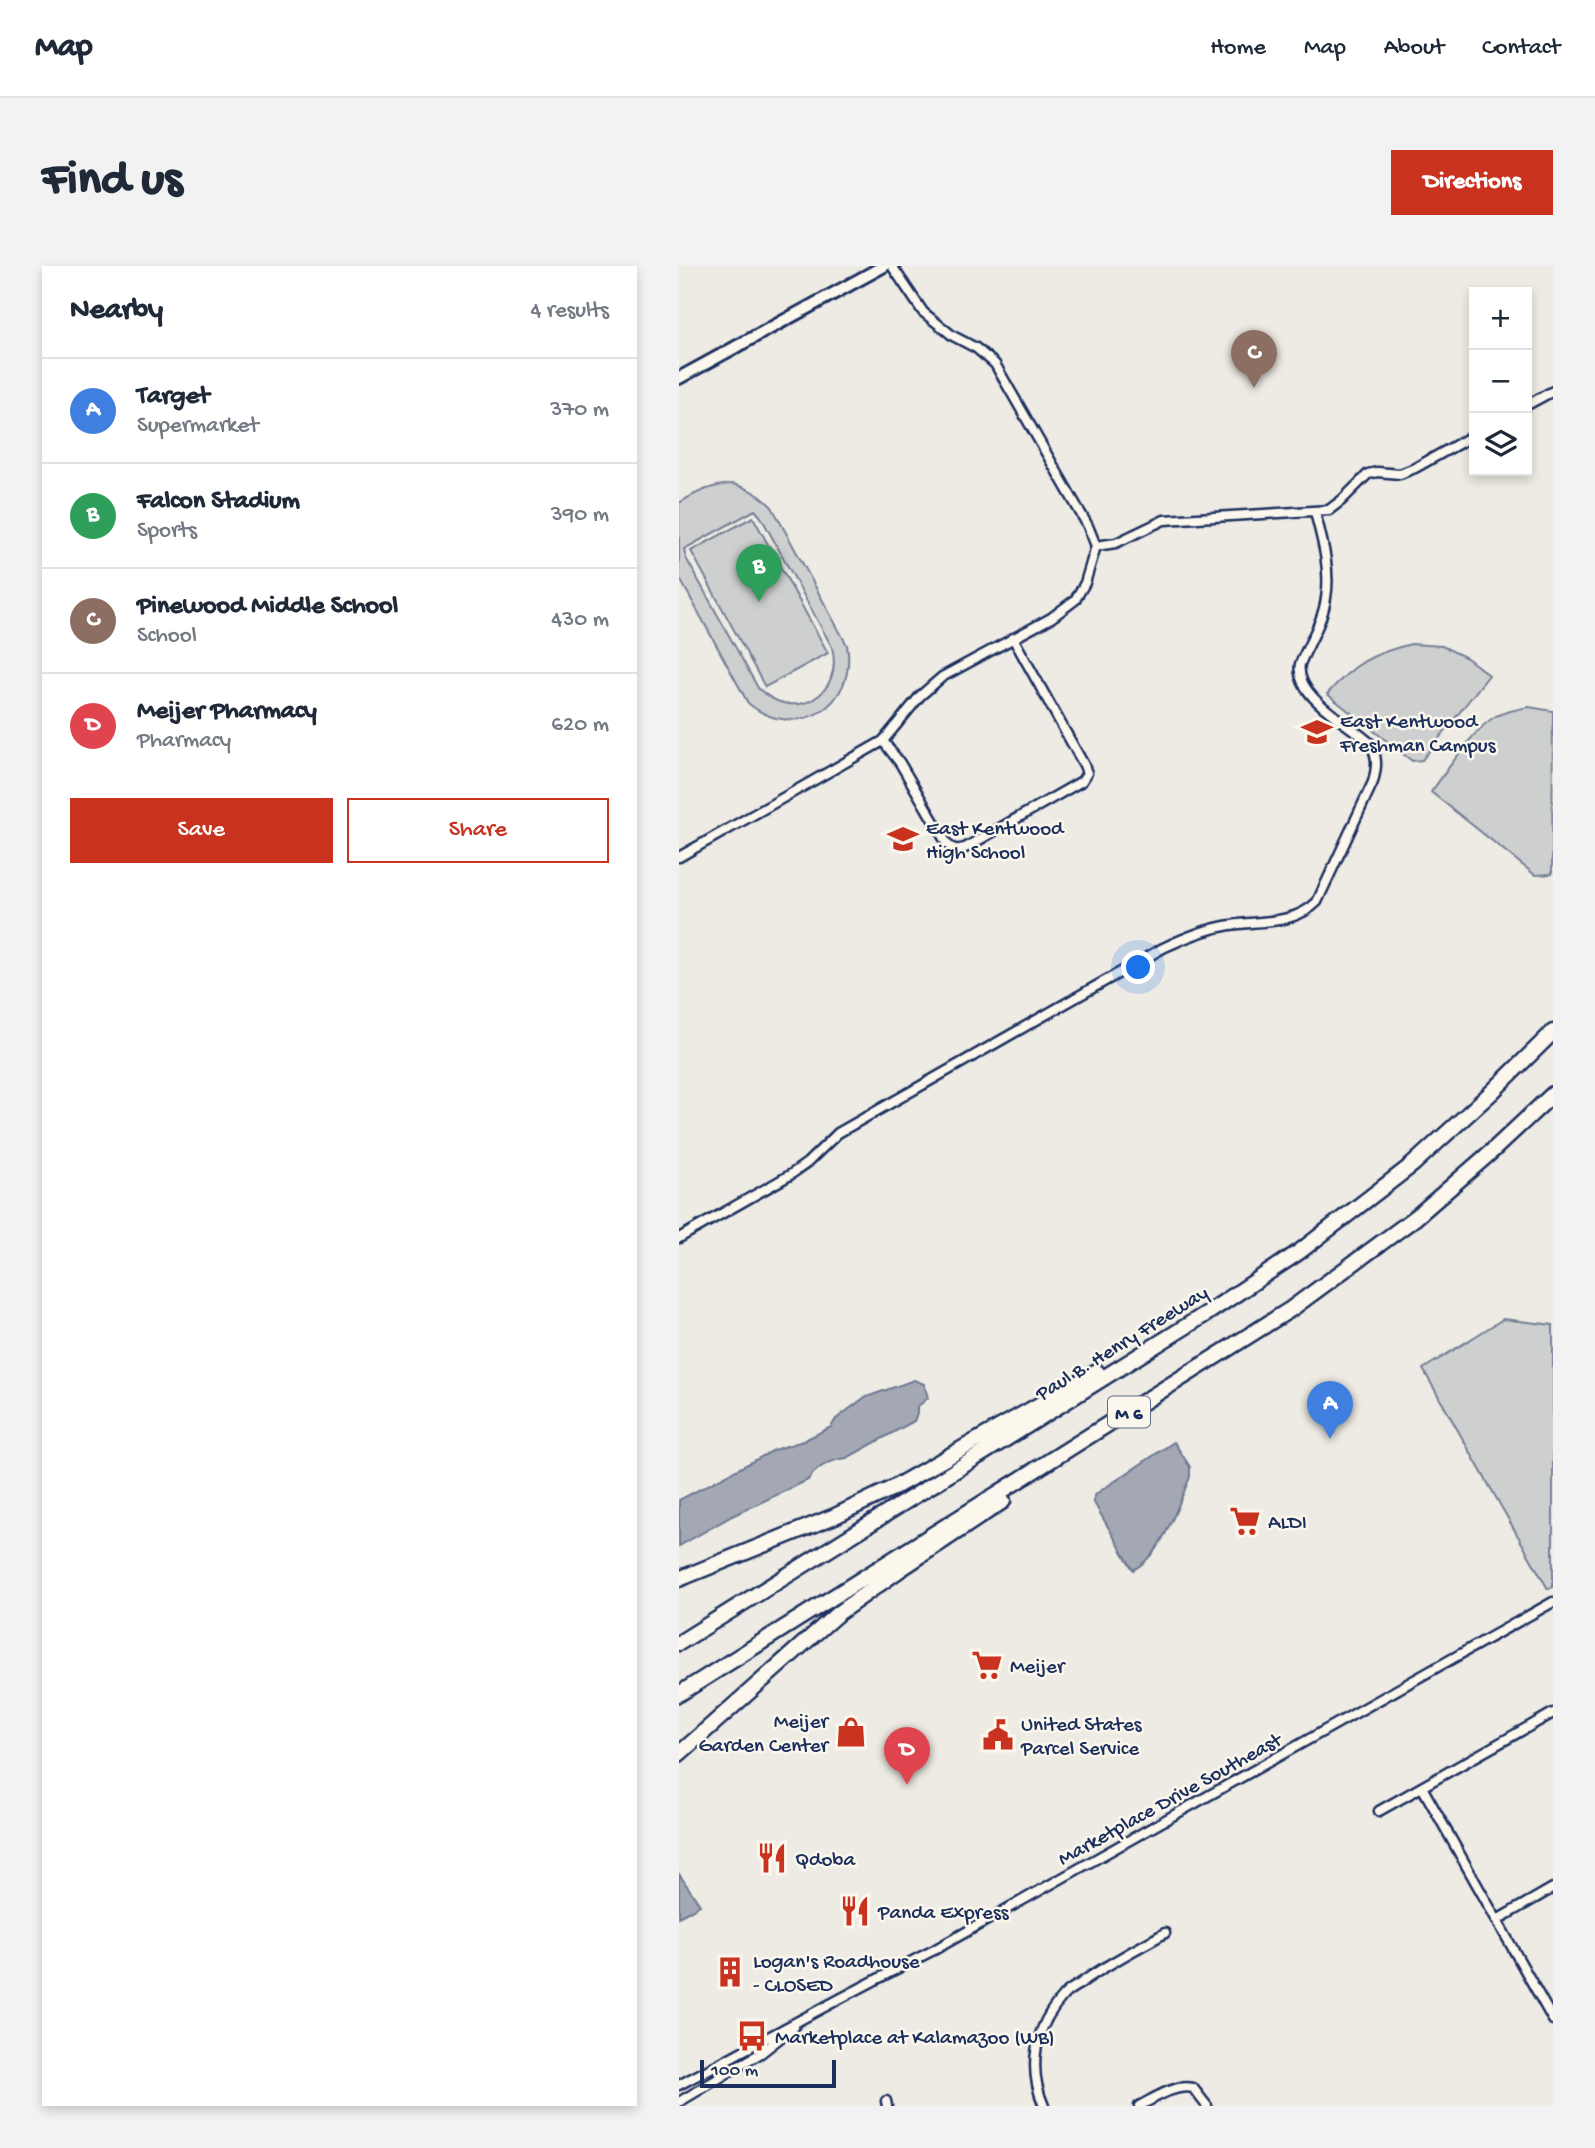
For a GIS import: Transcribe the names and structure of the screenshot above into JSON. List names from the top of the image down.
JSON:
{
  "streets": {
    "highway": ["Paul B. Henry Freeway", "M 6"],
    "street": ["Marketplace Drive Southeast"]
  },
  "places": {
    "school or university": ["East Kentwood Freshman Campus", "East Kentwood High School"],
    "supermarket": ["ALDI", "Meijer"],
    "shop": ["Meijer Garden Center"],
    "public building": ["United States Parcel Service"],
    "restaurant": ["Qdoba", "Panda Express"],
    "building": ["Logan's Roadhouse - CLOSED"],
    "bus stop": ["Marketplace at Kalamazoo (WB)"]
  },
  "scale_bar": "100 m",
  "page": {
    "header": "Map",
    "nav": [
      "Home",
      "Map",
      "About",
      "Contact"
    ],
    "buttons": [
      "Directions",
      ["Save", "Share"]
    ],
    "title": "Find us",
    "heading": ["Nearby", "4 results"],
    "map_buttons": ["+", "−"],
    "pins": [
      "C",
      "B",
      "A",
      "D"
    ],
    "list": [
      {
        "mark": "A",
        "name": "Target",
        "note": "Supermarket",
        "value": "370 m"
      },
      {
        "mark": "B",
        "name": "Falcon Stadium",
        "note": "Sports",
        "value": "390 m"
      },
      {
        "mark": "C",
        "name": "Pinewood Middle School",
        "note": "School",
        "value": "430 m"
      },
      {
        "mark": "D",
        "name": "Meijer Pharmacy",
        "note": "Pharmacy",
        "value": "620 m"
      }
    ],
    "scale": "100 m"
  }
}
